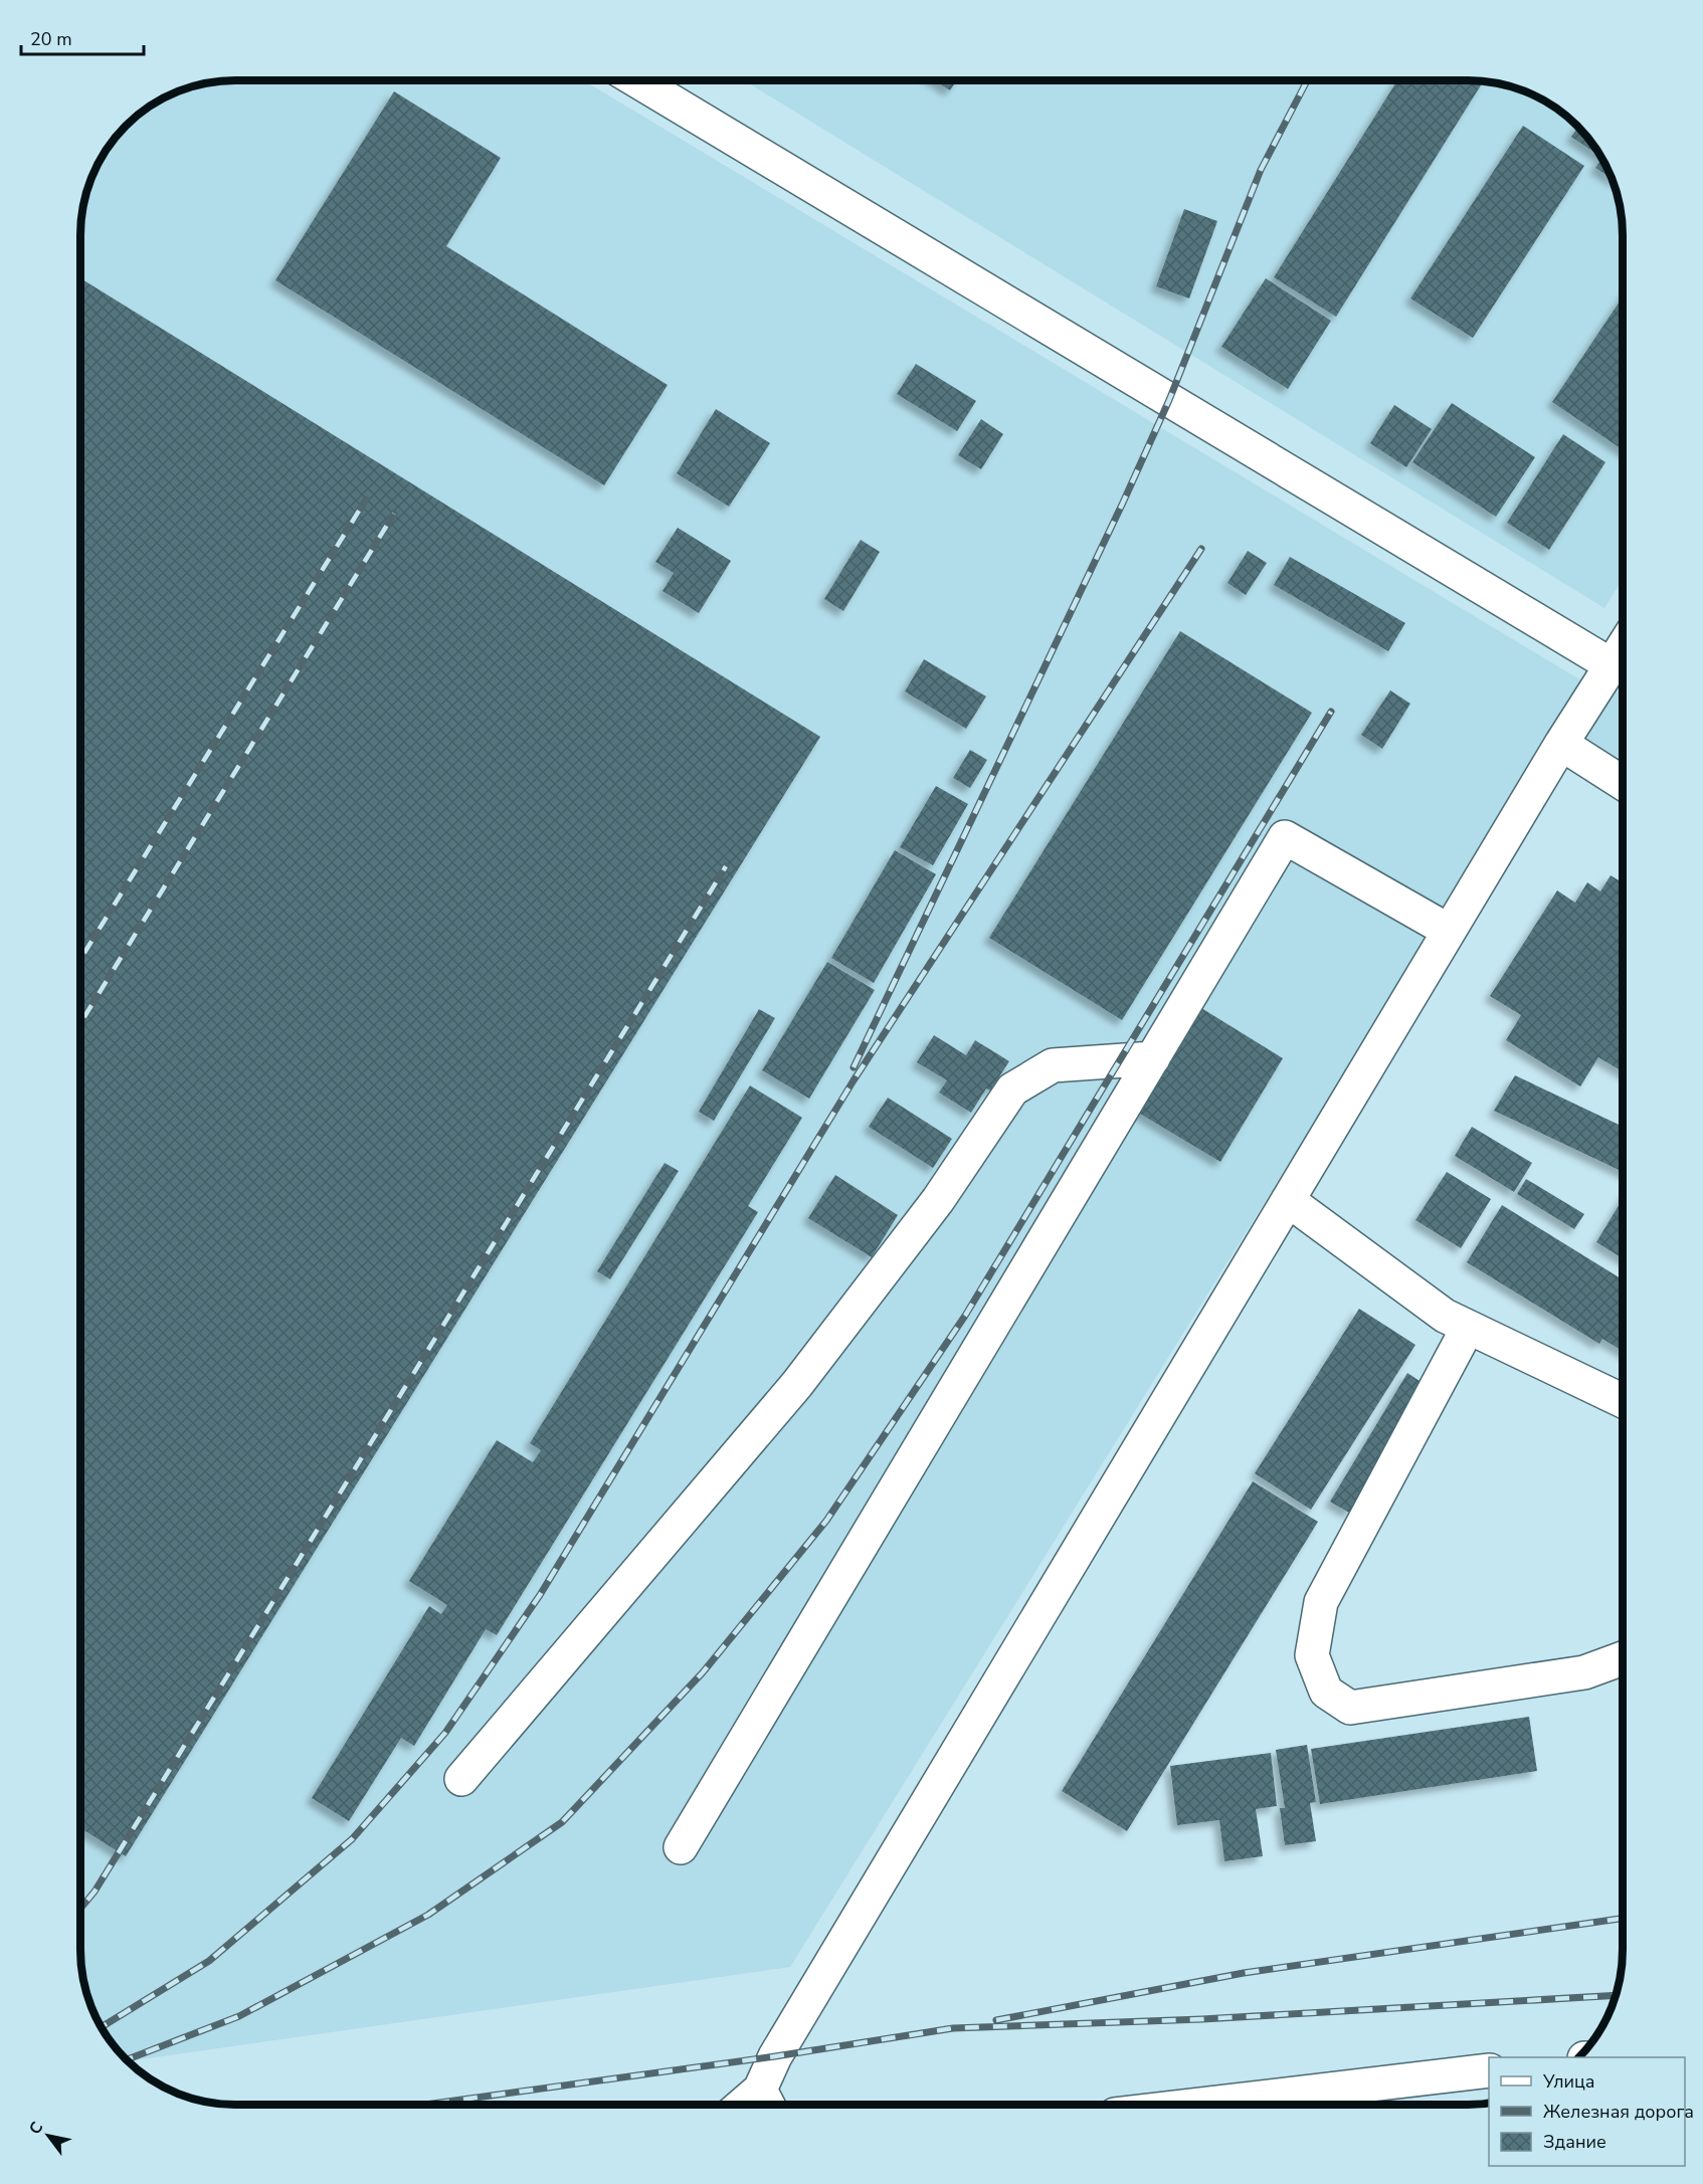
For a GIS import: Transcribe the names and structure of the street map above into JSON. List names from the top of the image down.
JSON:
{
  "legend": ["Улица", "Железная дорога", "Здание"],
  "scale_bar": "20 m",
  "north": "top left"
}
